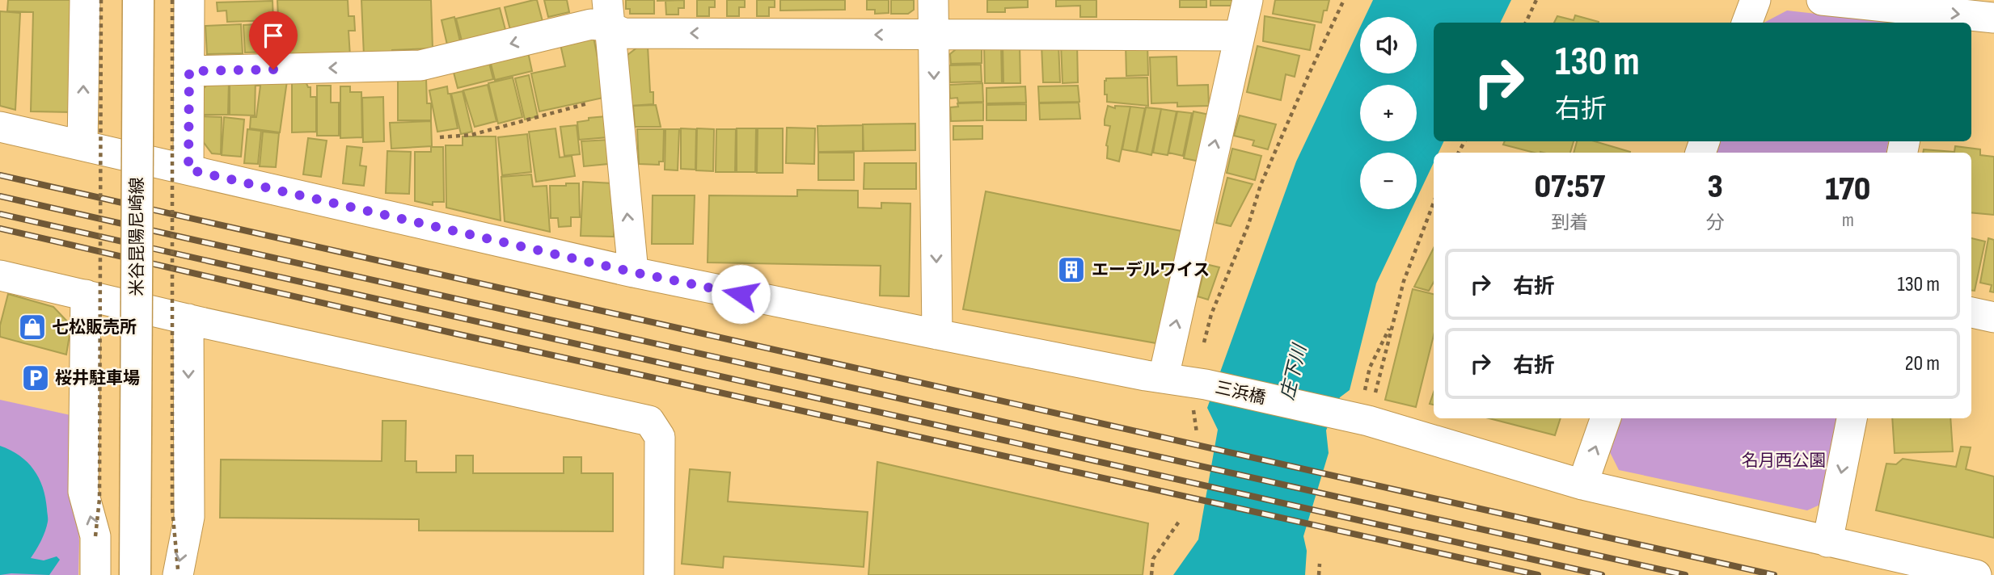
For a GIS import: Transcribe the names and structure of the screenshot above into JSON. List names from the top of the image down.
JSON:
{
  "streets": {
    "main road": ["米谷昆陽尼崎線"],
    "street": ["三浜橋"]
  },
  "water": ["庄下川"],
  "parks": ["名月西公園"],
  "places": {
    "building": ["エーデルワイス"],
    "shop": ["七松販売所"],
    "parking": ["桜井駐車場"]
  },
  "page": {
    "map_buttons": ["+", "−"],
    "turn": ["130 m", "右折"],
    "eta": [
      "07:57",
      "到着",
      "3",
      "分",
      "170",
      "m"
    ],
    "list": [
      {
        "name": "右折",
        "value": "130 m"
      },
      {
        "name": "右折",
        "value": "20 m"
      }
    ]
  }
}
